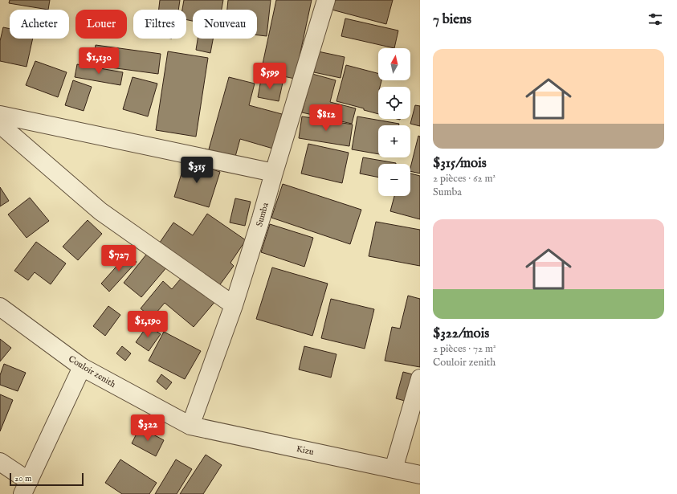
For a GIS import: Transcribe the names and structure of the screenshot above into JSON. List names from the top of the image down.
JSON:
{
  "streets": {
    "street": ["Sumba", "Couloir zenith", "Kizu"]
  },
  "crossings": [
    ["Sumba", "Couloir zenith"],
    ["Sumba", "Kizu"],
    ["Couloir zenith", "Kizu"]
  ],
  "scale_bar": "20 m",
  "north": "top",
  "page": {
    "heading": "7 biens",
    "chip": [
      "Acheter",
      "Louer",
      "Filtres",
      "Nouveau"
    ],
    "list": [
      {
        "name": "$315/mois",
        "note": "2 pièces · 62 m² · Sumba"
      },
      {
        "name": "$322/mois",
        "note": "2 pièces · 72 m² · Couloir zenith"
      }
    ],
    "price": [
      "$1,130",
      "$599",
      "$812",
      "$315",
      "$727",
      "$1,190",
      "$322"
    ],
    "map_buttons": ["+", "−"],
    "scale": "20 m"
  }
}
